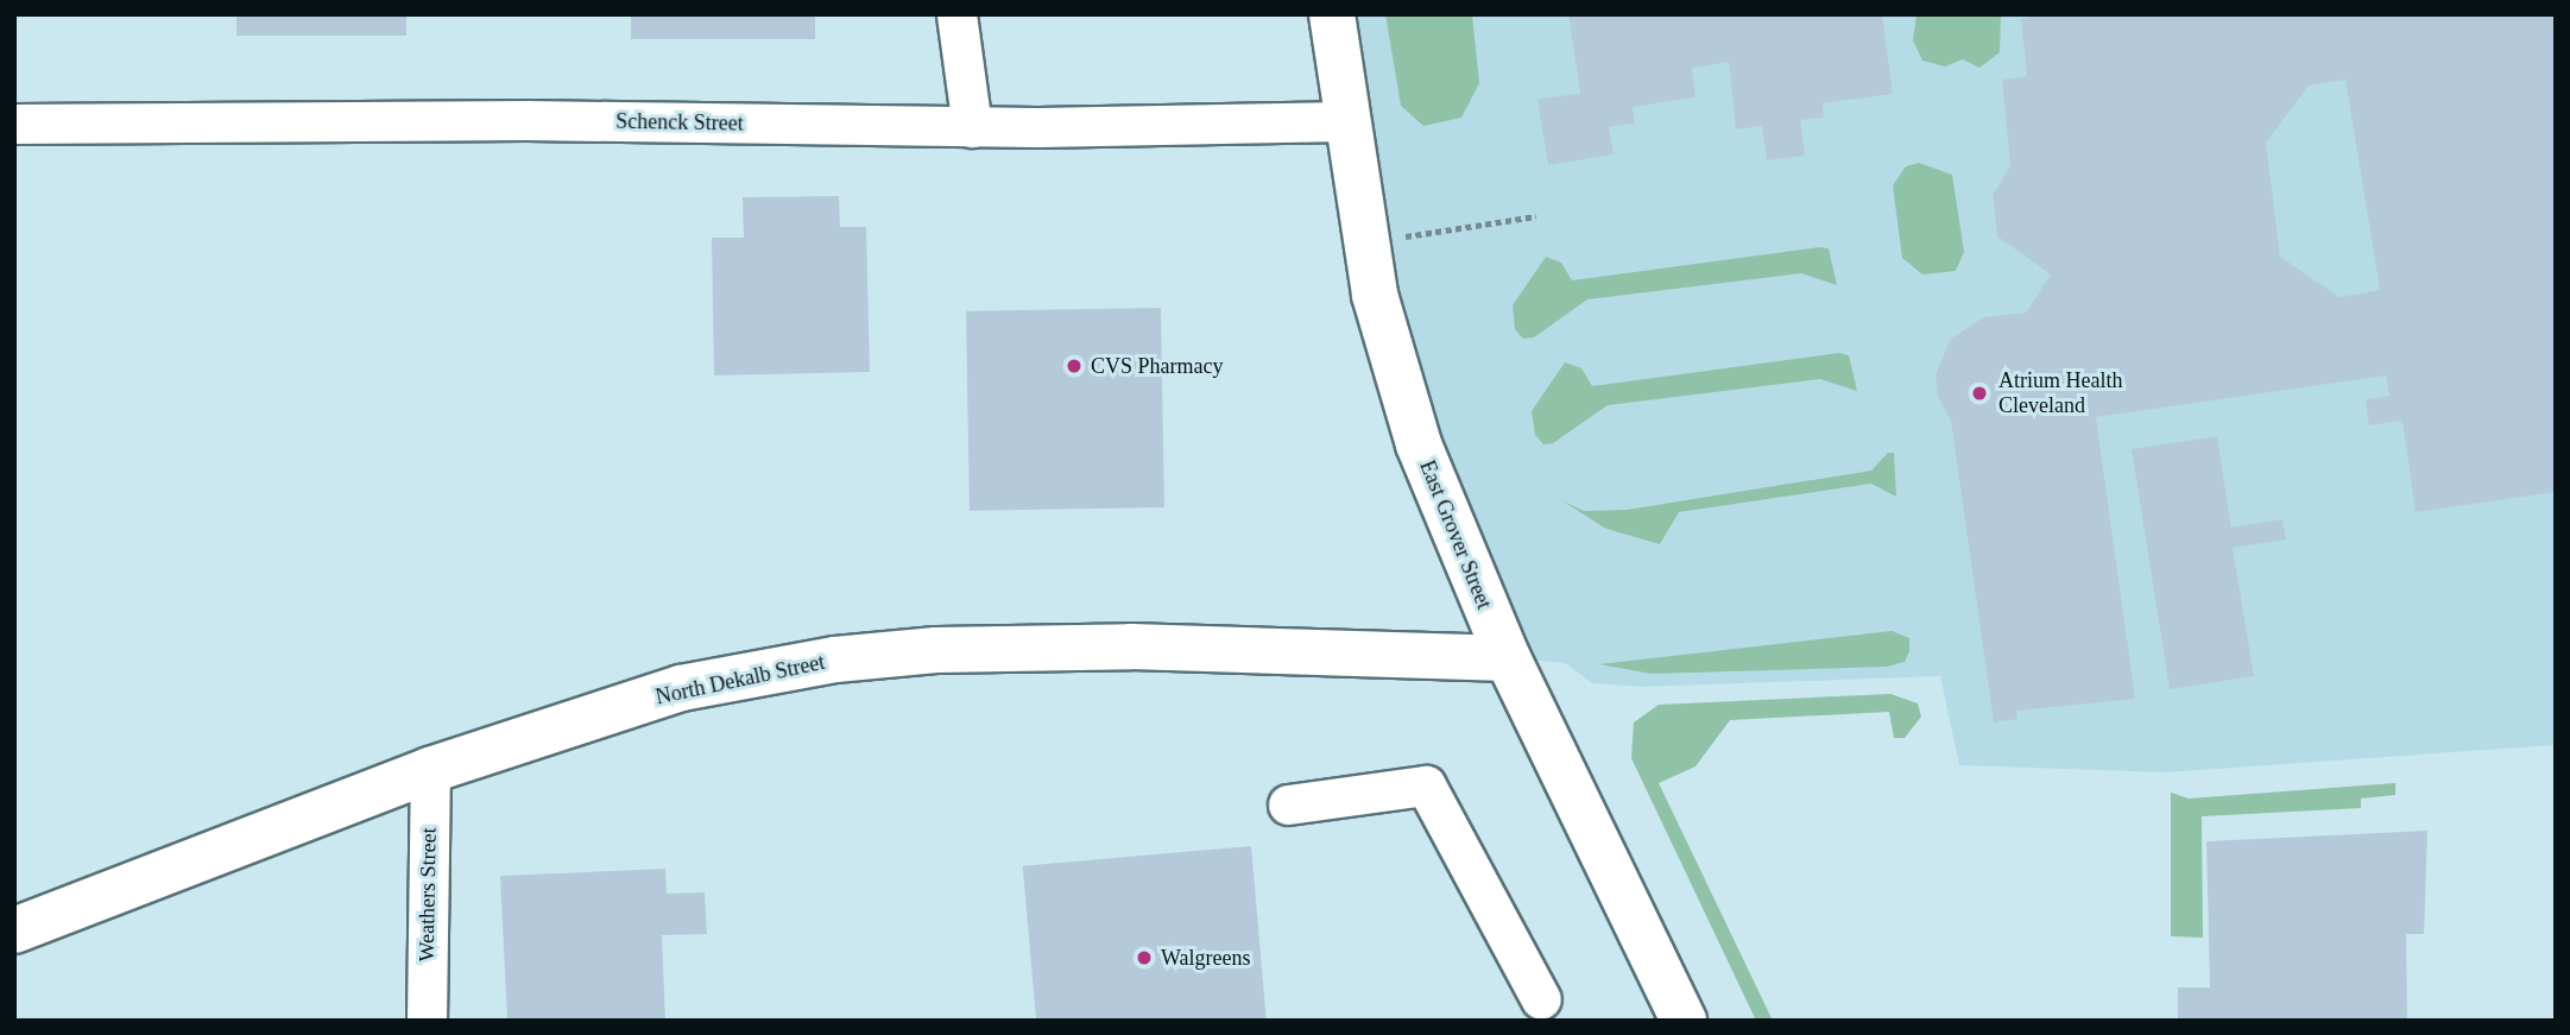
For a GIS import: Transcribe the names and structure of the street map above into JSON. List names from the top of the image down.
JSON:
{
  "streets": {
    "main road": ["East Grover Street", "North Dekalb Street"],
    "street": ["Schenck Street", "Weathers Street"]
  },
  "crossings": [
    ["Schenck Street", "East Grover Street"],
    ["East Grover Street", "North Dekalb Street"],
    ["North Dekalb Street", "Weathers Street"]
  ],
  "places": ["CVS Pharmacy", "Atrium Health Cleveland", "Walgreens"]
}
